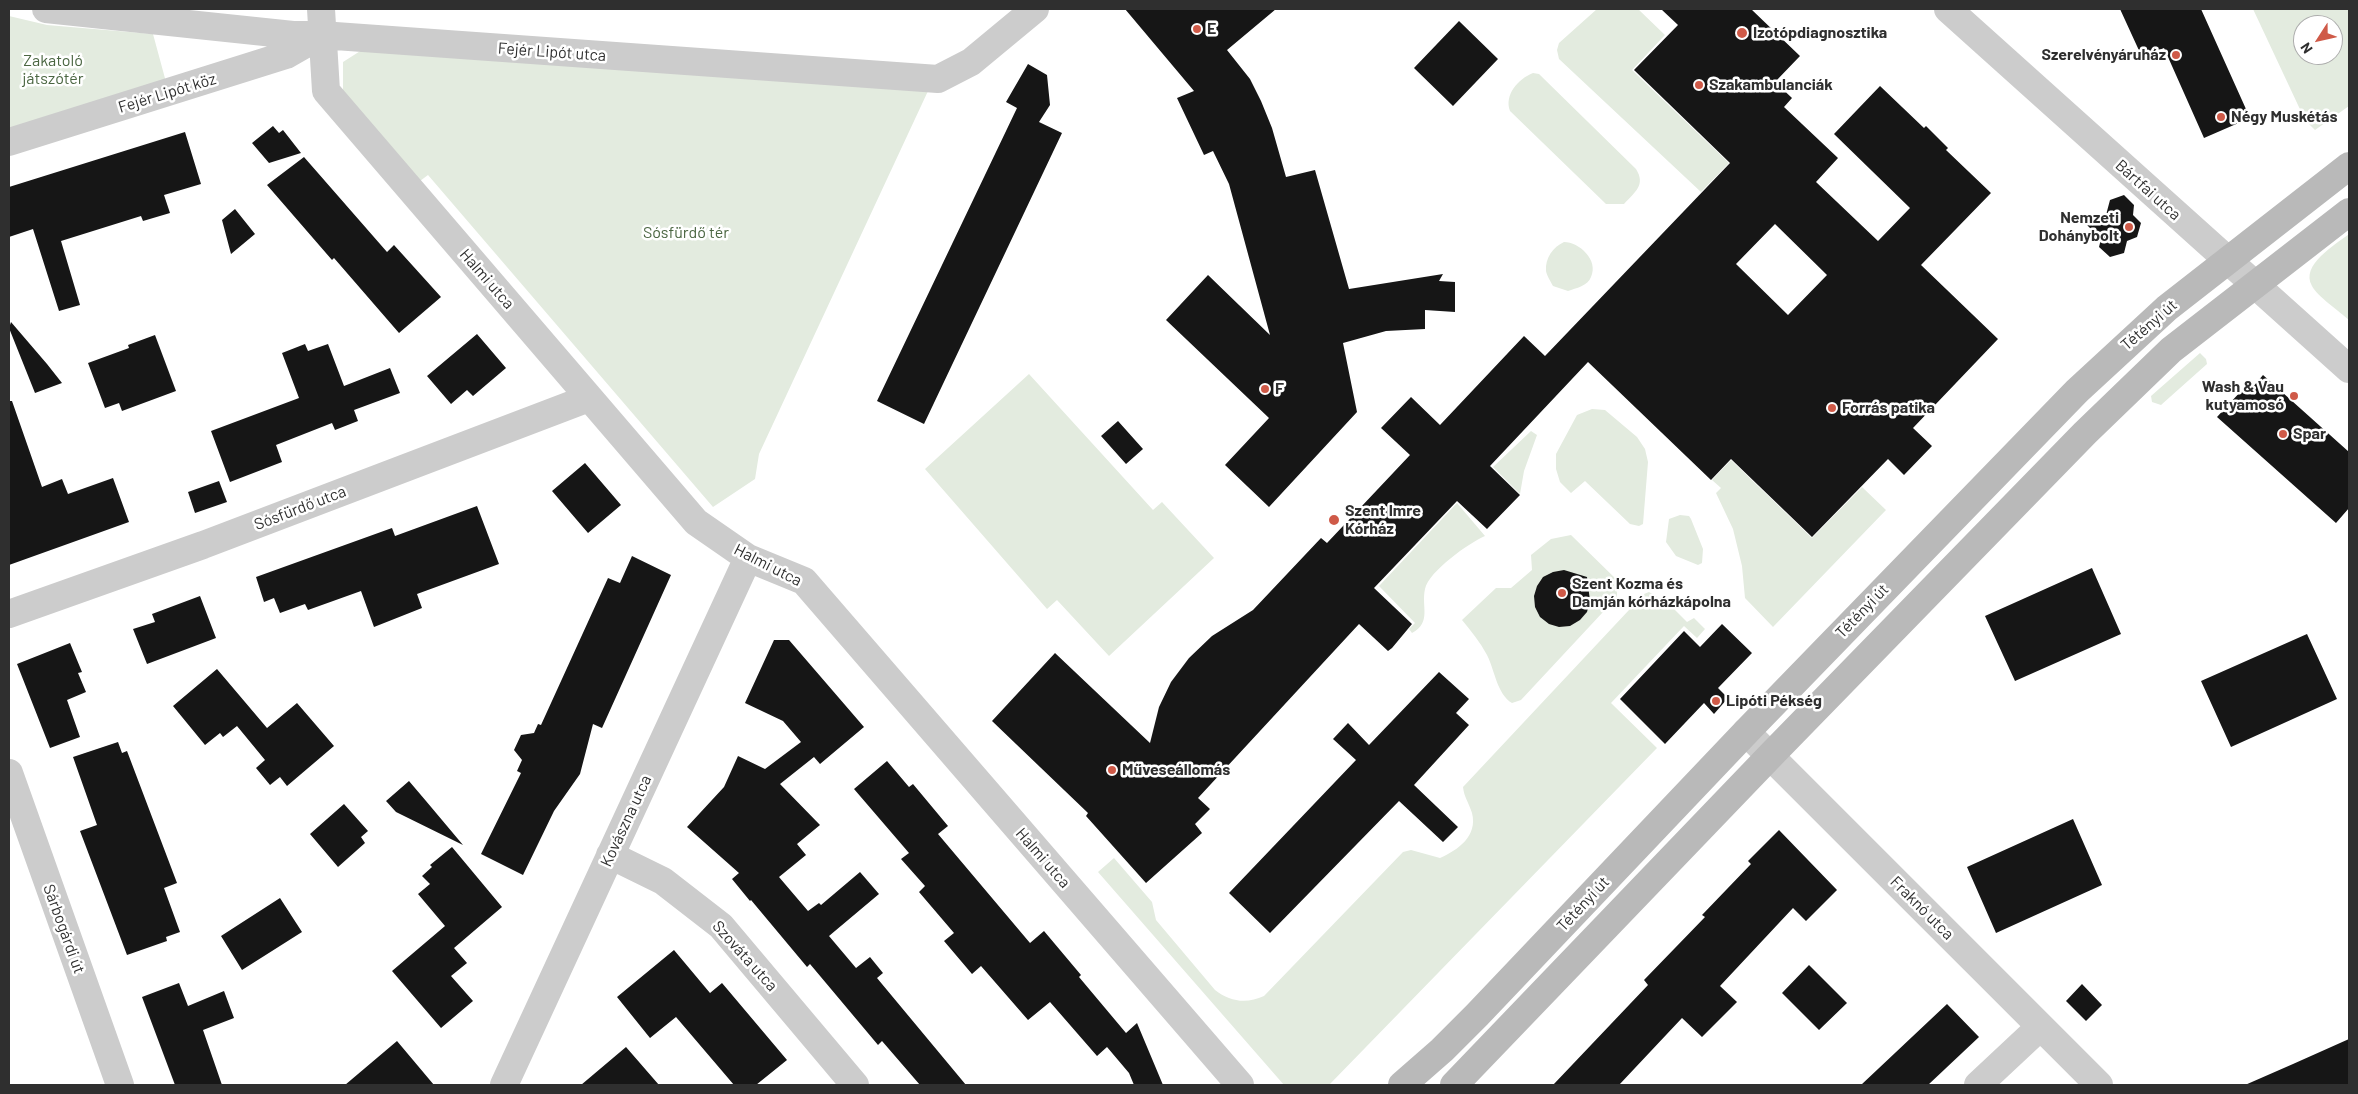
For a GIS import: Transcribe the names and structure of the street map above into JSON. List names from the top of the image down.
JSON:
{
  "streets": {
    "main road": ["Tétényi út"],
    "street": [
      "Fejér Lipót utca",
      "Fejér Lipót köz",
      "Bártfai utca",
      "Halmi utca",
      "Sósfürdő utca",
      "Kovászna utca",
      "Fraknó utca",
      "Sárbogárdi út",
      "Szováta utca"
    ]
  },
  "crossings": [
    ["Fejér Lipót utca", "Fejér Lipót köz"],
    ["Fejér Lipót utca", "Halmi utca"],
    ["Fejér Lipót köz", "Halmi utca"],
    ["Bártfai utca", "Tétényi út"],
    ["Halmi utca", "Sósfürdő utca"],
    ["Halmi utca", "Kovászna utca"],
    ["Tétényi út", "Fraknó utca"],
    ["Kovászna utca", "Szováta utca"]
  ],
  "parks": ["Zakatoló játszótér", "Sósfürdő tér"],
  "places": [
    "E",
    "Izotópdiagnosztika",
    "Szerelvényáruház",
    "Szakambulanciák",
    "Négy Muskétás",
    "Nemzeti Dohánybolt",
    "F",
    "Wash & Vau kutyamosó",
    "Forrás patika",
    "Spar",
    "Szent Imre Kórház",
    "Szent Kozma és Damján kórházkápolna",
    "Lipóti Pékség",
    "Műveseállomás"
  ],
  "north": "bottom left"
}
